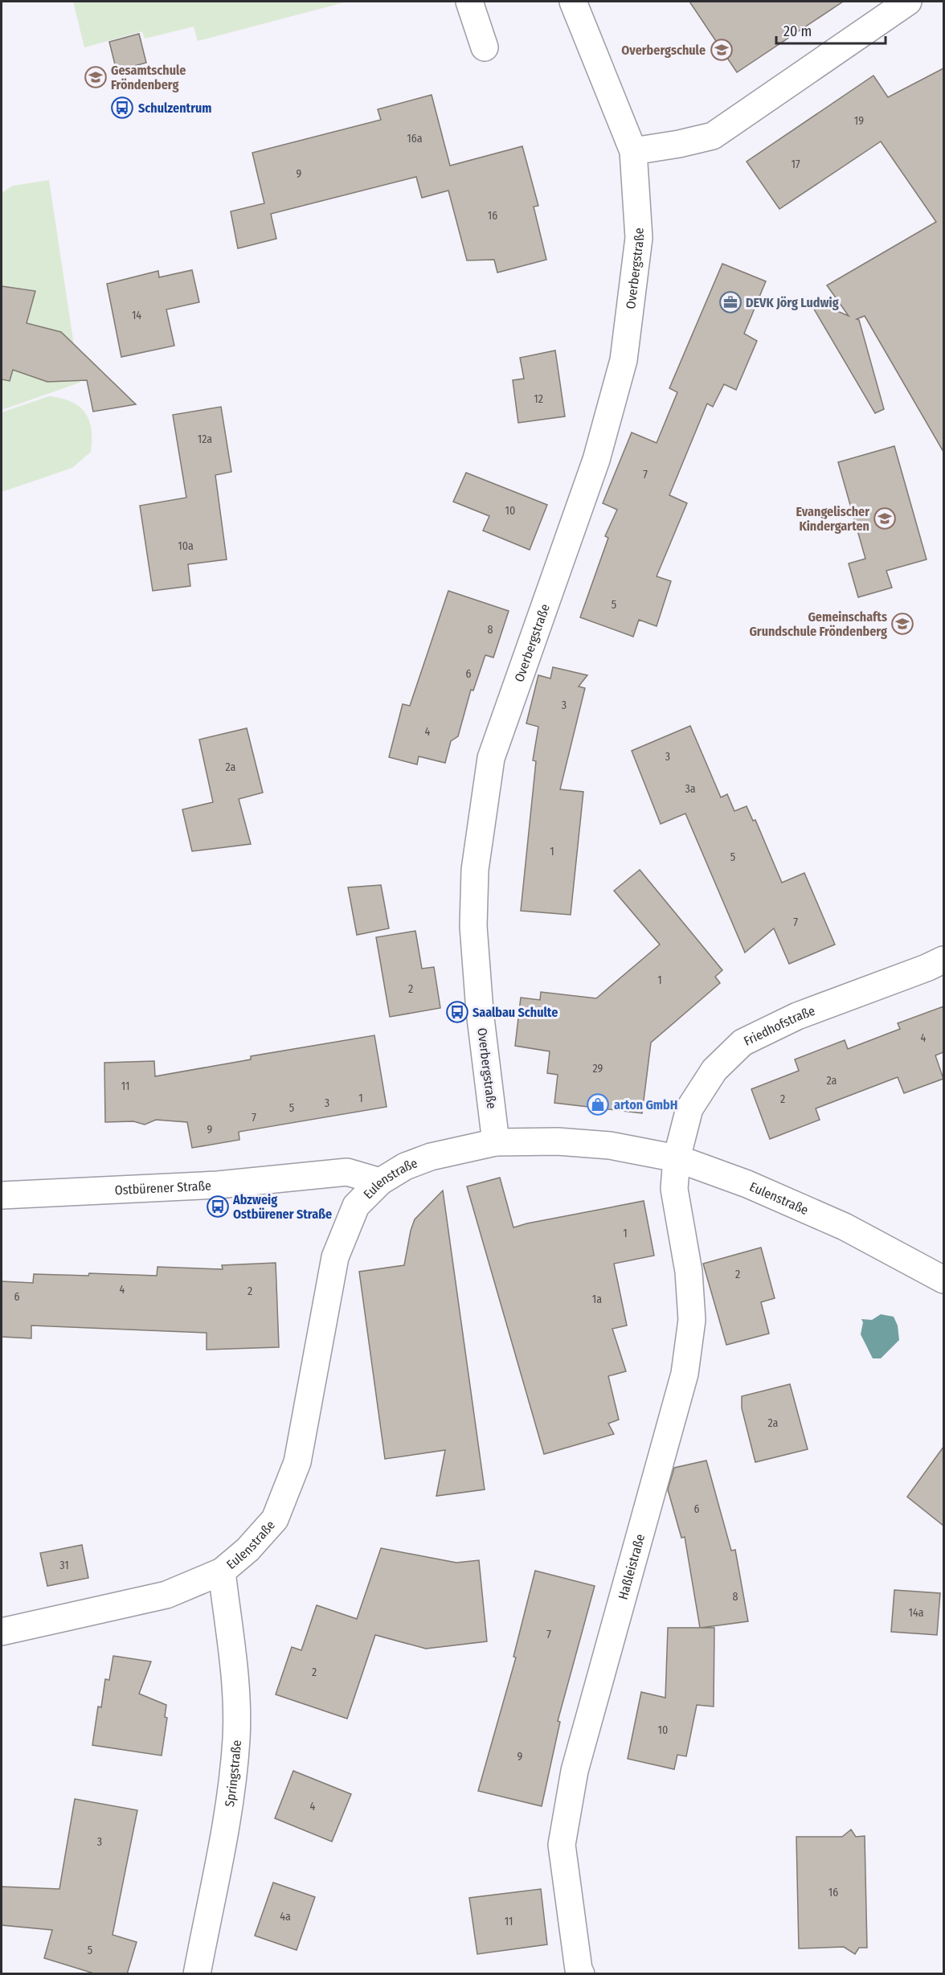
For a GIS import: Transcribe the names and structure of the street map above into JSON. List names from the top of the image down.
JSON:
{
  "streets": {
    "street": [
      "Overbergstraße",
      "Friedhofstraße",
      "Eulenstraße",
      "Ostbürener Straße",
      "Haßleistraße",
      "Springstraße"
    ]
  },
  "crossings": [
    ["Overbergstraße", "Eulenstraße"],
    ["Friedhofstraße", "Eulenstraße"],
    ["Friedhofstraße", "Haßleistraße"],
    ["Eulenstraße", "Ostbürener Straße"],
    ["Eulenstraße", "Haßleistraße"],
    ["Eulenstraße", "Springstraße"]
  ],
  "places": {
    "school or university": [
      "Overbergschule",
      "Gesamtschule Fröndenberg",
      "Evangelischer Kindergarten",
      "Gemeinschafts Grundschule Fröndenberg"
    ],
    "bus stop": ["Schulzentrum", "Saalbau Schulte", "Abzweig Ostbürener Straße"],
    "office": ["DEVK Jörg Ludwig"],
    "shop": ["arton GmbH"]
  },
  "house_numbers": [
    "19",
    "16a",
    "17",
    "9",
    "16",
    "14",
    "12",
    "12a",
    "7",
    "10",
    "10a",
    "5",
    "8",
    "6",
    "3",
    "4",
    "3",
    "2a",
    "3a",
    "1",
    "5",
    "7",
    "1",
    "2",
    "4",
    "29",
    "2a",
    "11",
    "1",
    "2",
    "3",
    "5",
    "7",
    "9",
    "1",
    "2",
    "4",
    "2",
    "6",
    "1a",
    "2a",
    "6",
    "31",
    "8",
    "14a",
    "7",
    "2",
    "10",
    "9",
    "4",
    "3",
    "16",
    "4a",
    "11",
    "5"
  ],
  "scale_bar": "20 m"
}
